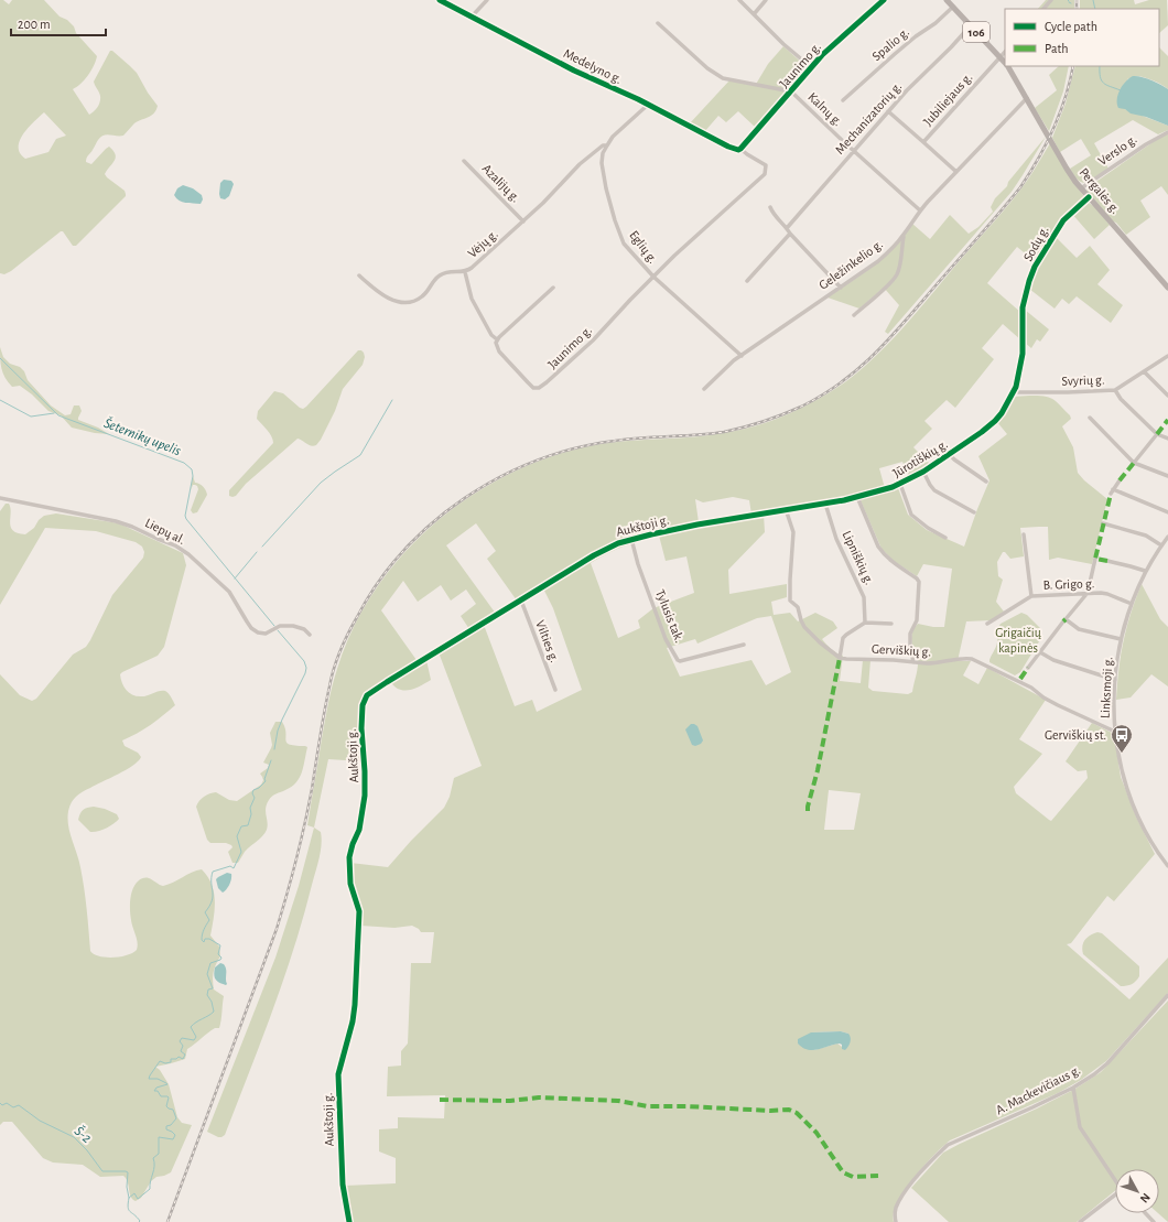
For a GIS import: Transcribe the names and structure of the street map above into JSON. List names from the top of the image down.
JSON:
{
  "streets": {
    "main road": ["106", "Pergalės g."],
    "street": [
      "Spalio g.",
      "Jaunimo g.",
      "Medelyno g.",
      "Jubiliejaus g.",
      "Kalnų g.",
      "Mechanizatorių g.",
      "Verslo g.",
      "Azalijų g.",
      "Vėjų g.",
      "Sodų g.",
      "Eglių g.",
      "Geležinkelio g.",
      "Svyrių g.",
      "Jūrotiškių g.",
      "Aukštoji g.",
      "Liepų al.",
      "Lipniškių g.",
      "B. Grigo g.",
      "Tylusis tak.",
      "Vilties g.",
      "Gerviškių g.",
      "Linksmoji g.",
      "A. Mackevičiaus g."
    ]
  },
  "crossings": [
    ["Spalio g.", "Pergalės g."],
    ["Jaunimo g.", "Medelyno g."],
    ["Jaunimo g.", "Kalnų g."],
    ["Jaunimo g.", "Eglių g."],
    ["Jubiliejaus g.", "Mechanizatorių g."],
    ["Jubiliejaus g.", "Pergalės g."],
    ["Kalnų g.", "Mechanizatorių g."],
    ["Kalnų g.", "Geležinkelio g."],
    ["Mechanizatorių g.", "Pergalės g."],
    ["Verslo g.", "Pergalės g."],
    ["Azalijų g.", "Vėjų g."],
    ["Pergalės g.", "Sodų g."],
    ["Pergalės g.", "Geležinkelio g."],
    ["Vėjų g.", "Eglių g."],
    ["Sodų g.", "Svyrių g."],
    ["Sodų g.", "Jūrotiškių g."],
    ["Eglių g.", "Geležinkelio g."],
    ["Svyrių g.", "Jūrotiškių g."],
    ["Jūrotiškių g.", "Aukštoji g."],
    ["Jūrotiškių g.", "Lipniškių g."],
    ["Aukštoji g.", "Tylusis tak."],
    ["Aukštoji g.", "Vilties g."],
    ["B. Grigo g.", "Linksmoji g."],
    ["Gerviškių g.", "Linksmoji g."]
  ],
  "water": ["Šeternikų upelis", "Š-2"],
  "parks": ["Grigaičių kapinės"],
  "places": {
    "bus stop": ["Gerviškių st."]
  },
  "legend": ["Cycle path", "Path"],
  "scale_bar": "200 m",
  "north": "bottom right"
}
